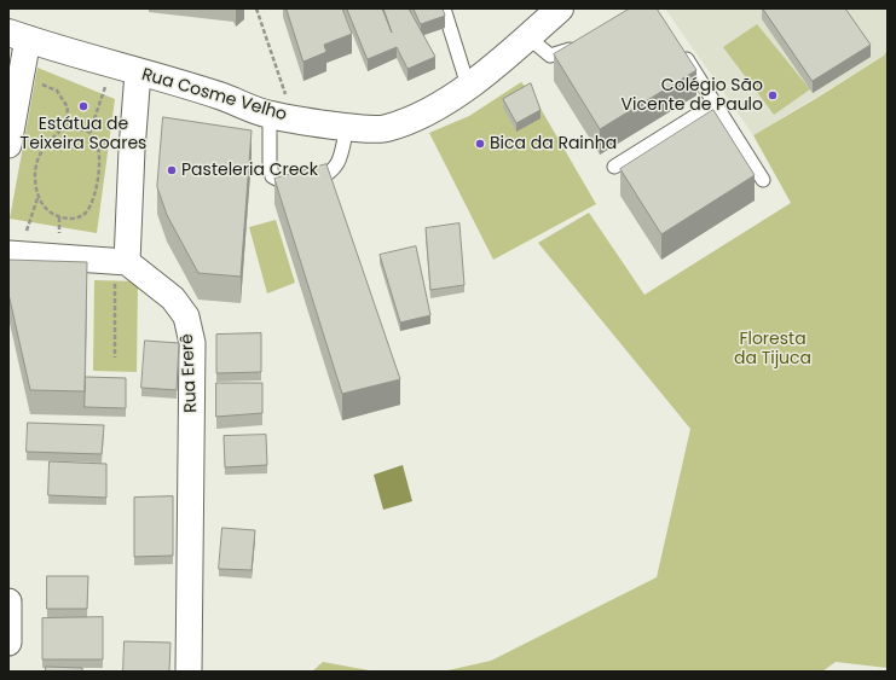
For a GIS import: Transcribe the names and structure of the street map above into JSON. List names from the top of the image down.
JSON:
{
  "streets": {
    "main road": ["Rua Cosme Velho"],
    "street": ["Rua Ererê"]
  },
  "parks": ["Floresta da Tijuca"],
  "places": [
    "Colégio São Vicente de Paulo",
    "Estátua de Teixeira Soares",
    "Bica da Rainha",
    "Pasteleria Creck"
  ]
}
